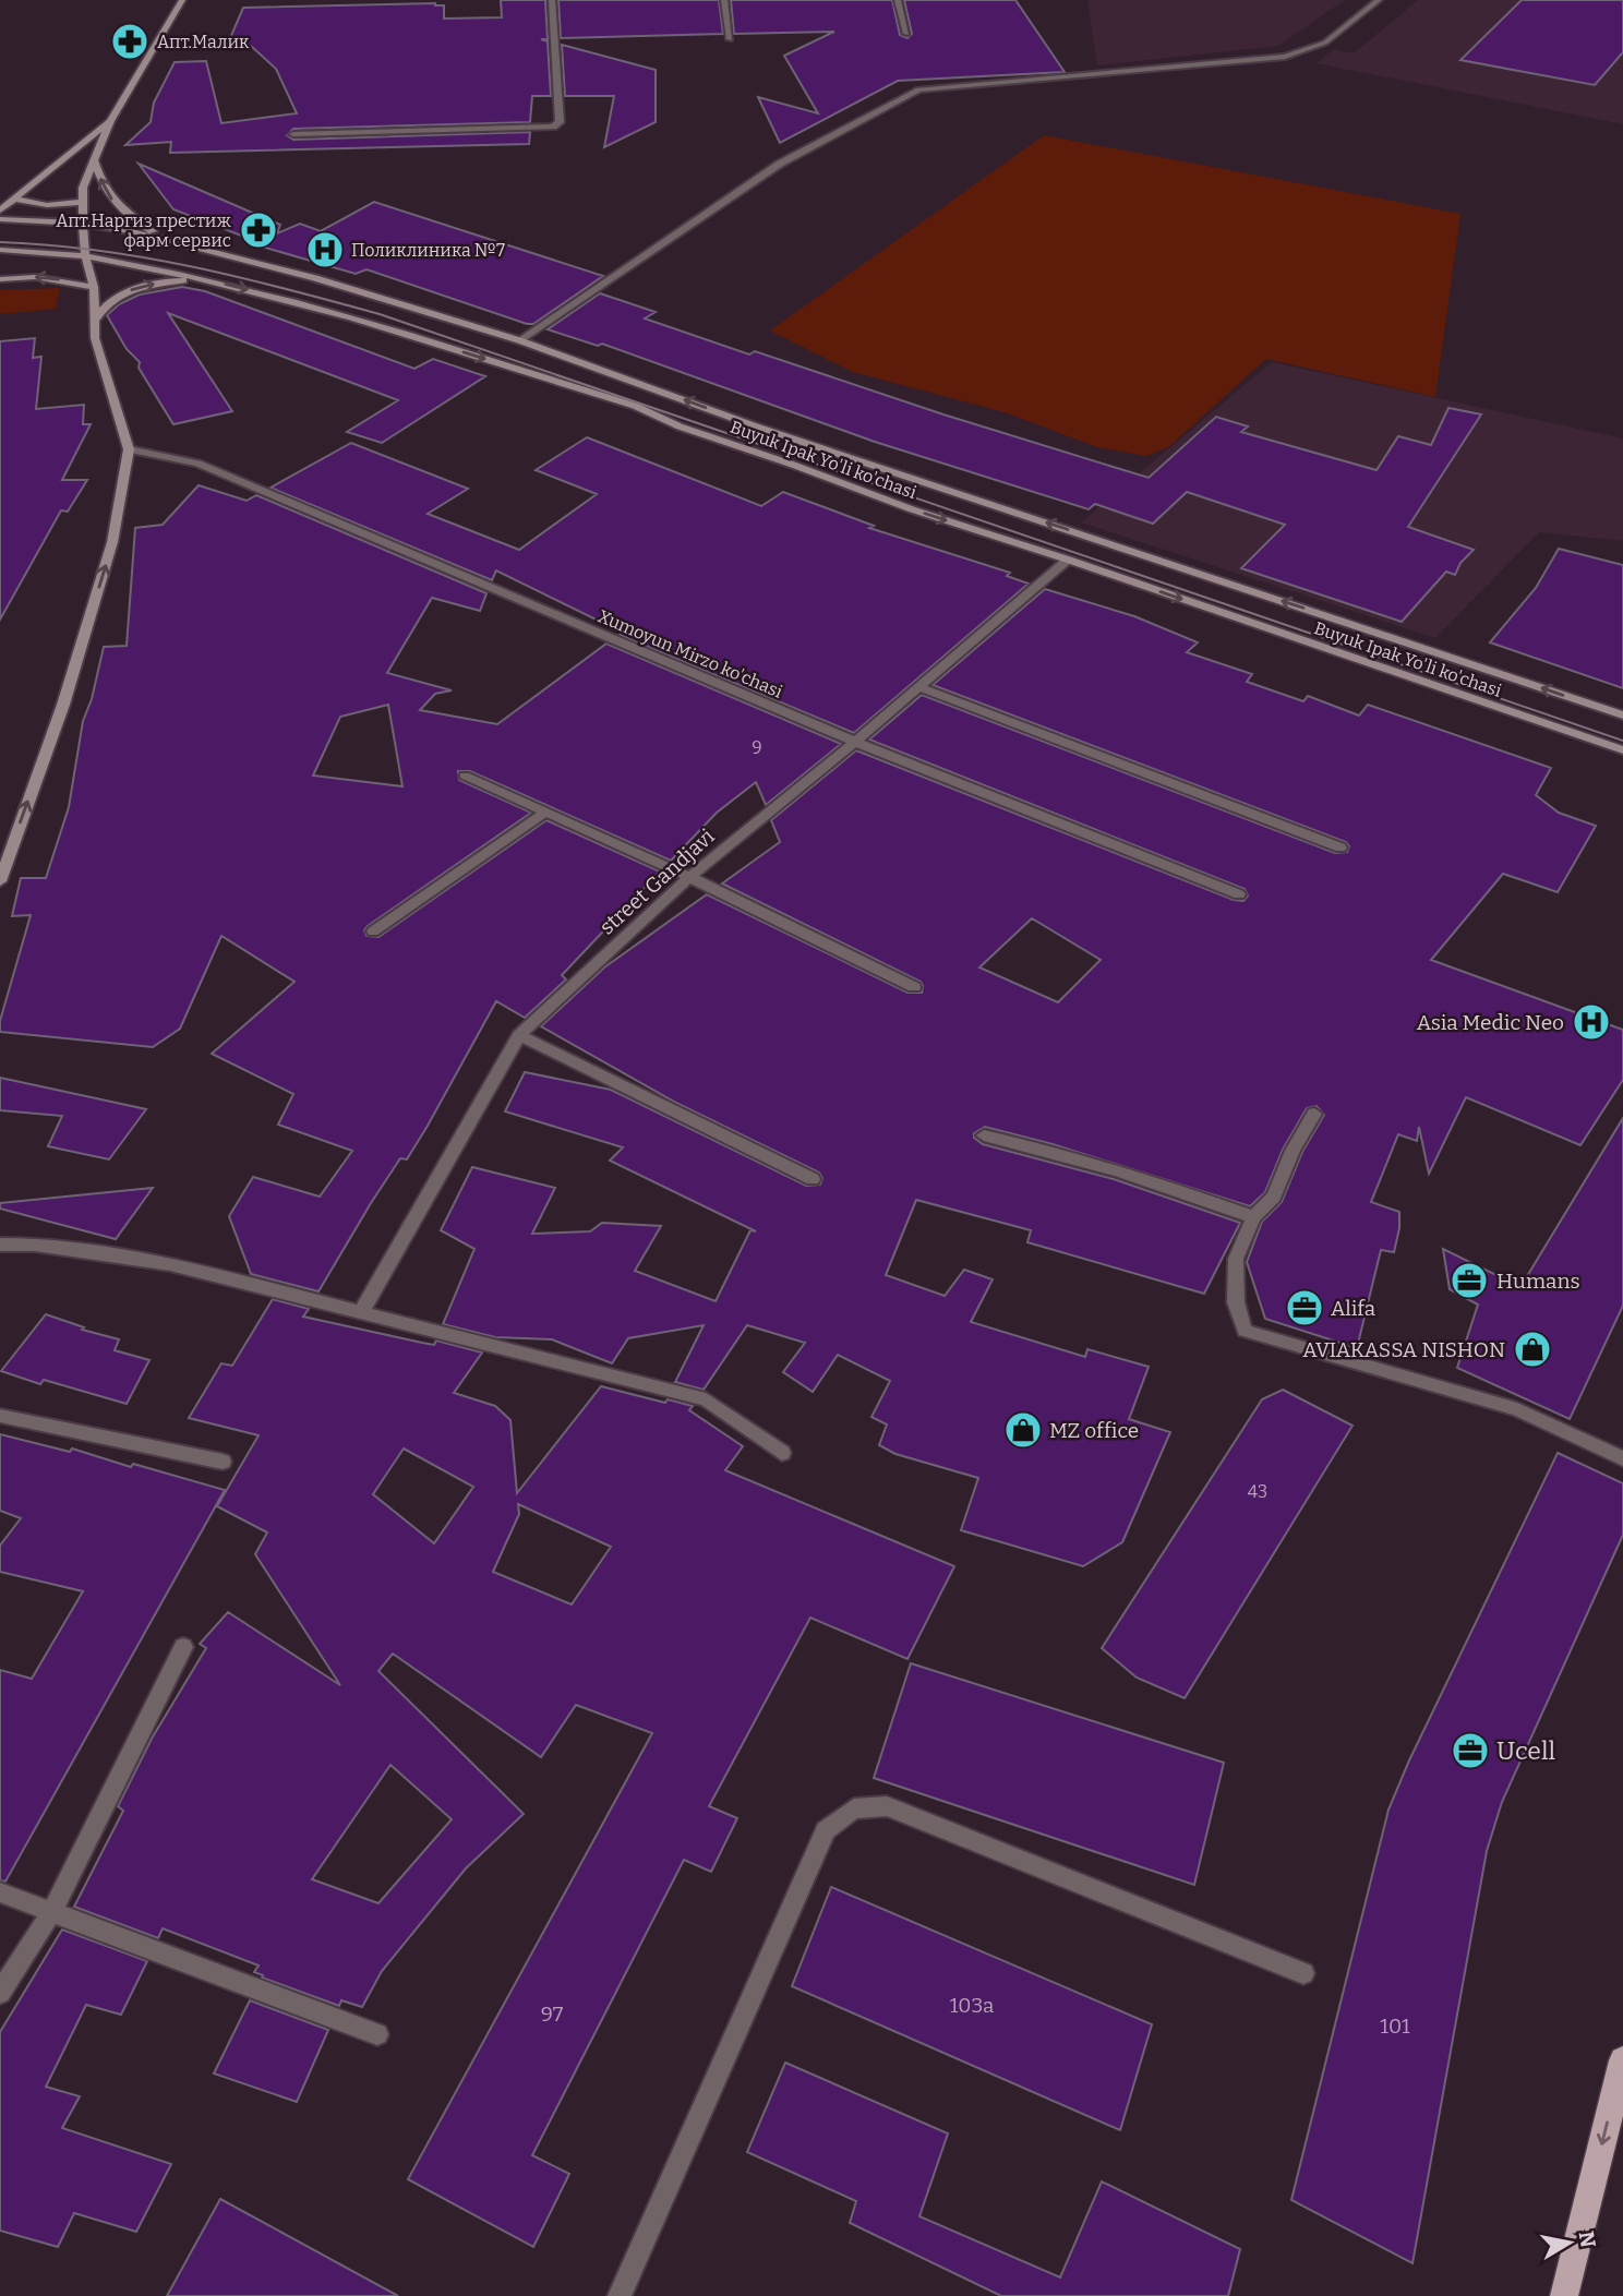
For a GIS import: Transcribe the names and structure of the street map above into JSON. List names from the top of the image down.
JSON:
{
  "streets": {
    "main road": ["Buyuk Ipak Yo'li ko'chasi"],
    "street": ["Xumoyun Mirzo ko'chasi", "street Gandjavi"]
  },
  "crossings": [
    ["Buyuk Ipak Yo'li ko'chasi", "street Gandjavi"],
    ["Xumoyun Mirzo ko'chasi", "street Gandjavi"]
  ],
  "places": {
    "pharmacy": ["Апт.Малик", "Апт.Наргиз престиж фарм сервис"],
    "hospital": ["Поликлиника №7", "Asia Medic Neo"],
    "office": ["Humans", "Alifa", "Ucell"],
    "shop": ["AVIAKASSA NISHON", "MZ office"]
  },
  "house_numbers": [
    "9",
    "43",
    "103a",
    "97",
    "101"
  ],
  "north": "right"
}
